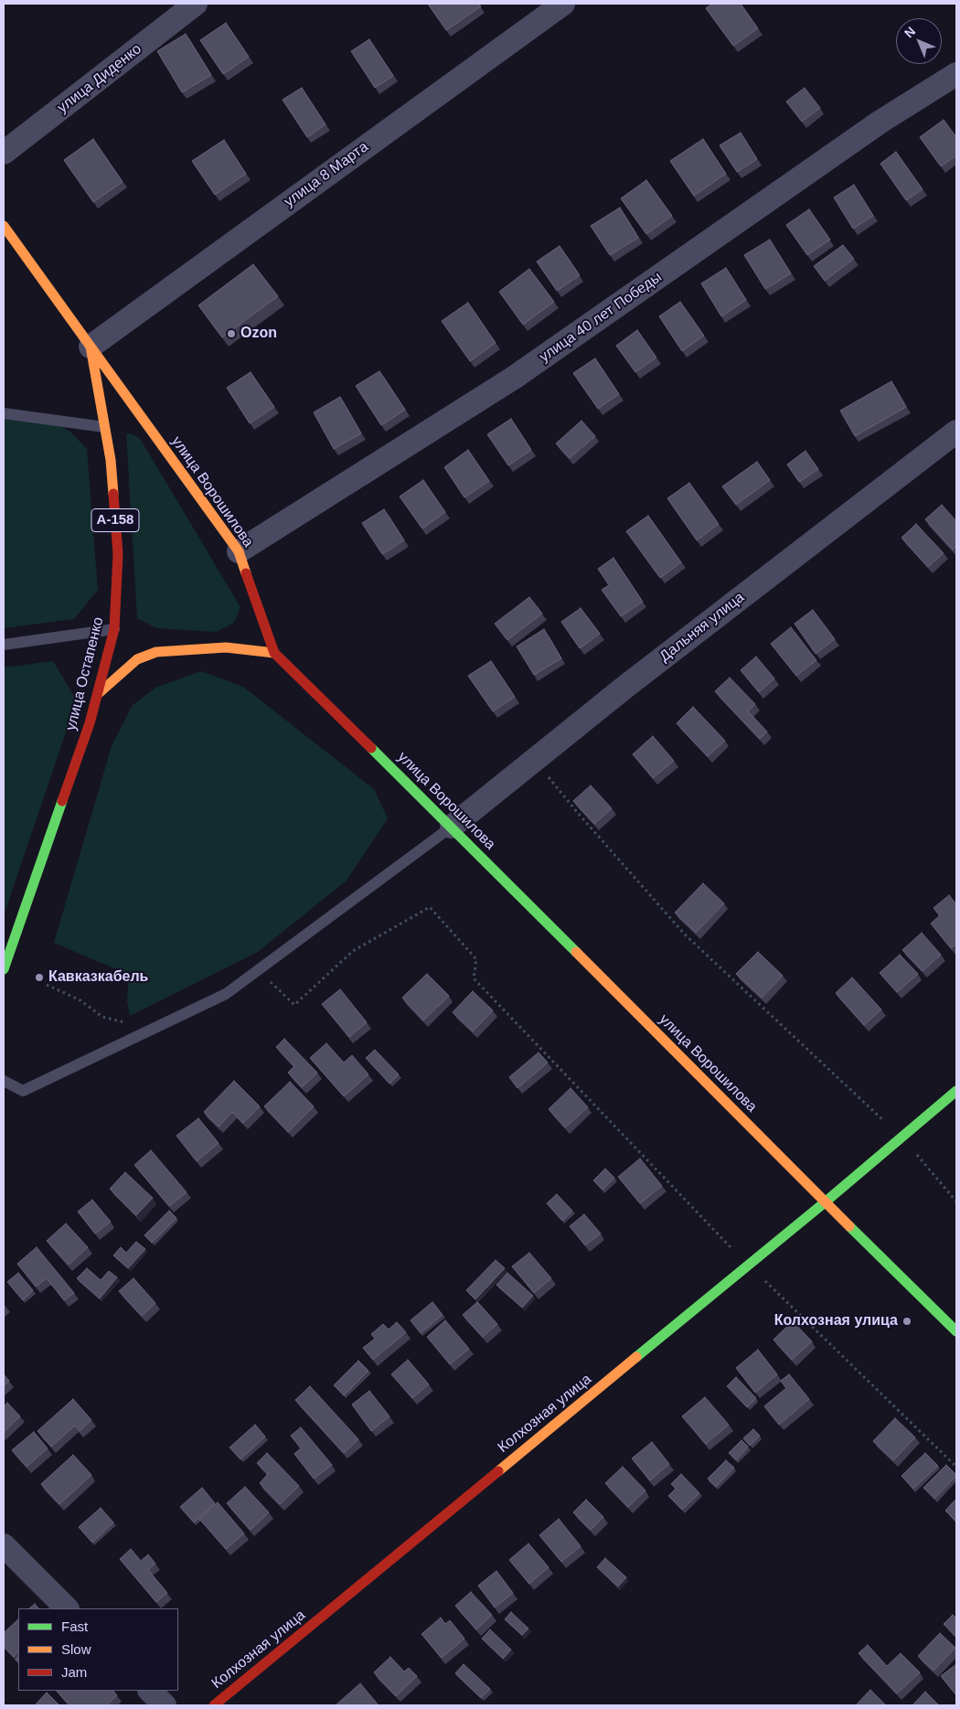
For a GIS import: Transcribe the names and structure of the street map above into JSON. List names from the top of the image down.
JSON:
{
  "streets": {
    "main road": [
      "улица Ворошилова",
      "А-158",
      "улица Остапенко",
      "Колхозная улица"
    ],
    "street": [
      "улица Диденко",
      "улица 8 Марта",
      "улица 40 лет Победы",
      "Дальняя улица"
    ]
  },
  "crossings": [
    ["улица 8 Марта", "улица Ворошилова"],
    ["улица 8 Марта", "улица Остапенко"],
    ["улица 40 лет Победы", "улица Ворошилова"],
    ["улица Ворошилова", "Дальняя улица"],
    ["улица Ворошилова", "улица Остапенко"],
    ["улица Ворошилова", "Колхозная улица"]
  ],
  "places": ["Ozon", "Кавказкабель", "Колхозная улица"],
  "legend": ["Fast", "Slow", "Jam"],
  "north": "top left"
}
